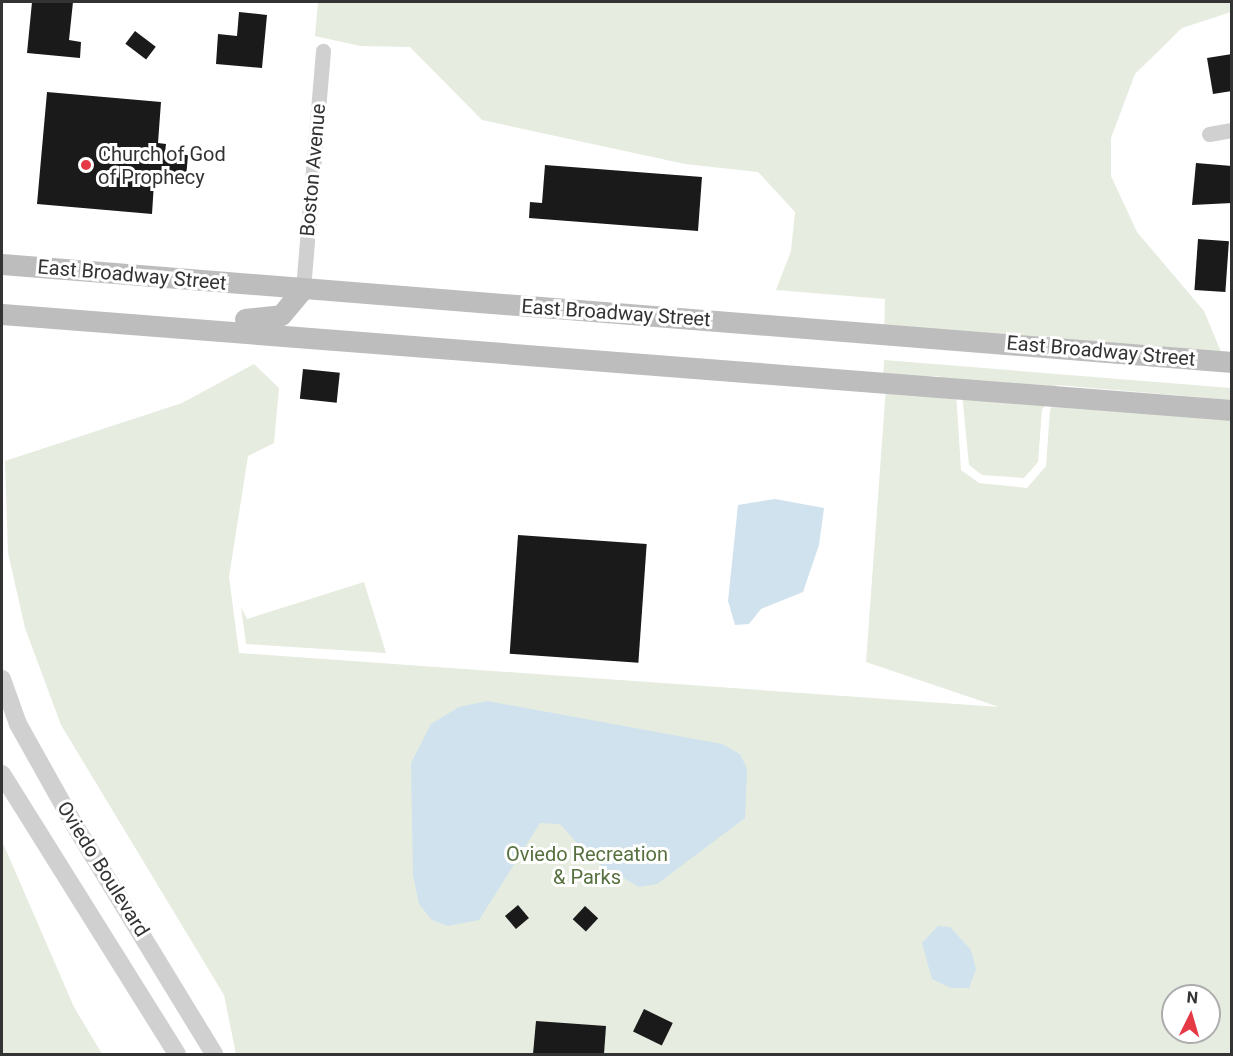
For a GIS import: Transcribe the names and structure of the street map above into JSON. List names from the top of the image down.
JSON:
{
  "streets": {
    "main road": ["East Broadway Street"],
    "street": ["Boston Avenue", "Oviedo Boulevard"]
  },
  "crossings": [
    ["Boston Avenue", "East Broadway Street"]
  ],
  "parks": ["Oviedo Recreation & Parks"],
  "places": ["Church of God of Prophecy"],
  "north": "top"
}
